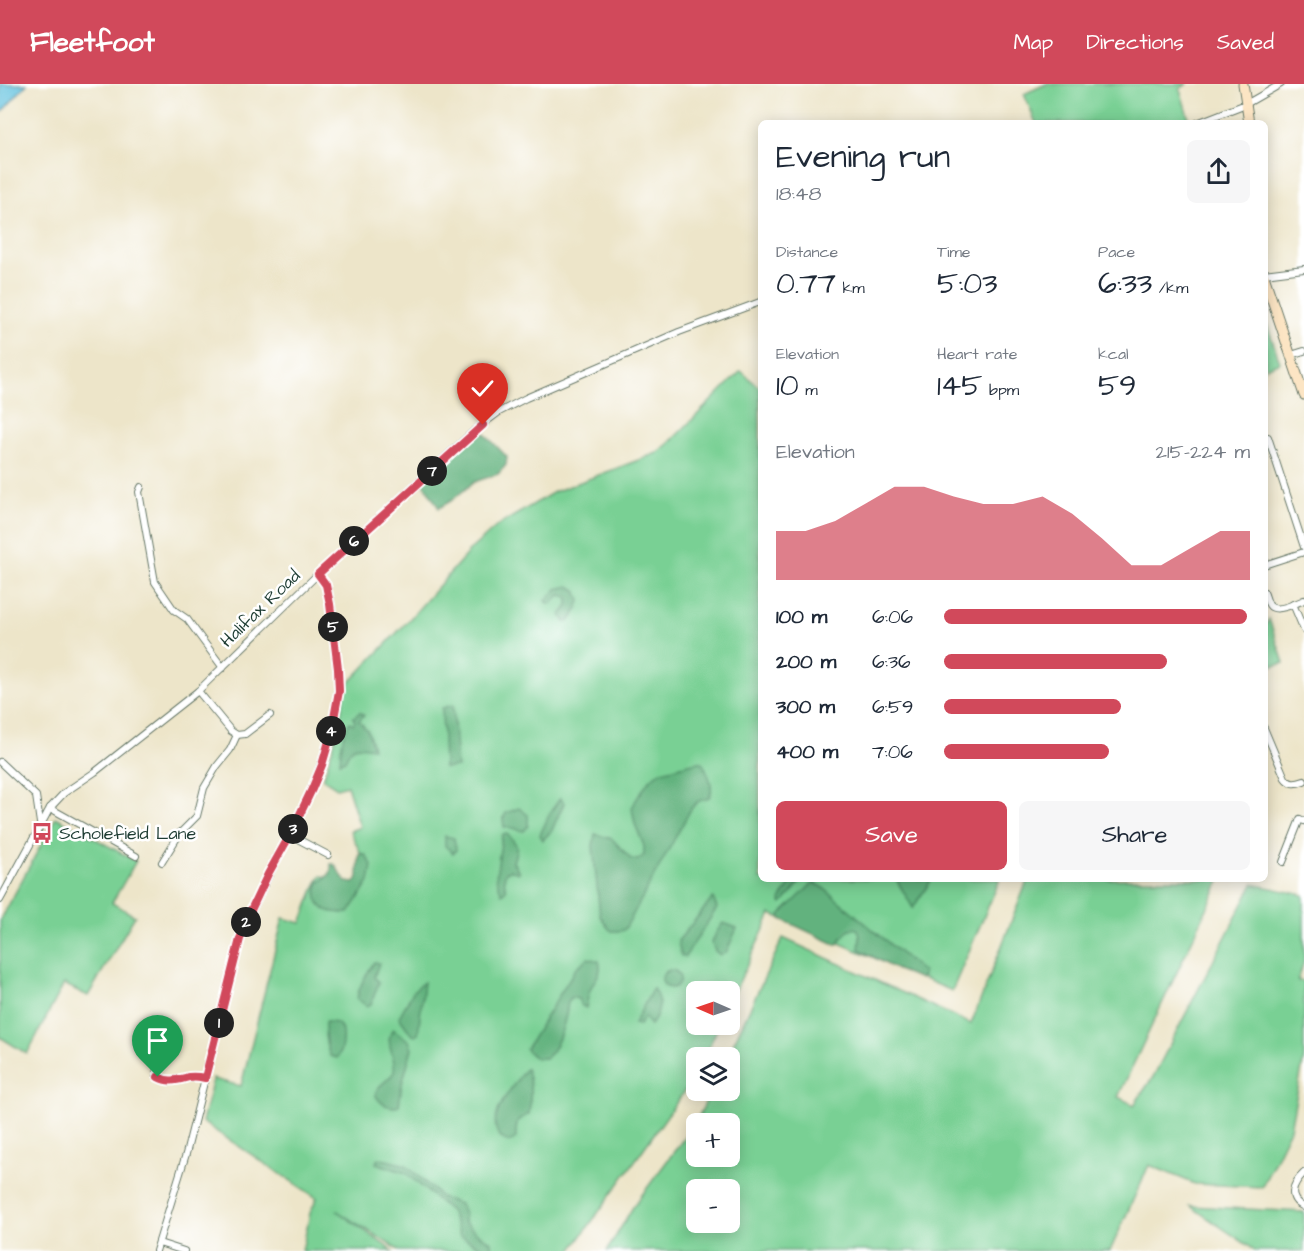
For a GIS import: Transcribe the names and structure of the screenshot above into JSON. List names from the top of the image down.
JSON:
{
  "streets": {
    "street": ["Halifax Road"]
  },
  "places": {
    "bus stop": ["Scholefield Lane"]
  },
  "north": "left",
  "page": {
    "header": "Fleetfoot",
    "nav": ["Map", "Directions", "Saved"],
    "heading": ["Evening run", "18:48"],
    "stats": [
      ["Distance", "0.77 km"],
      ["Time", "5:03"],
      ["Pace", "6:33 /km"],
      ["Elevation", "10 m"],
      ["Heart rate", "145 bpm"],
      ["kcal", "59"]
    ],
    "chart": ["Elevation", "215–224 m"],
    "pins": [
      "7",
      "6",
      "5",
      "4",
      "3",
      "2",
      "1"
    ],
    "list": [
      {
        "name": "100 m",
        "note": "6:06"
      },
      {
        "name": "200 m",
        "note": "6:36"
      },
      {
        "name": "300 m",
        "note": "6:59"
      },
      {
        "name": "400 m",
        "note": "7:06"
      }
    ],
    "buttons": ["Save", "Share"],
    "map_buttons": ["+", "−"]
  }
}
